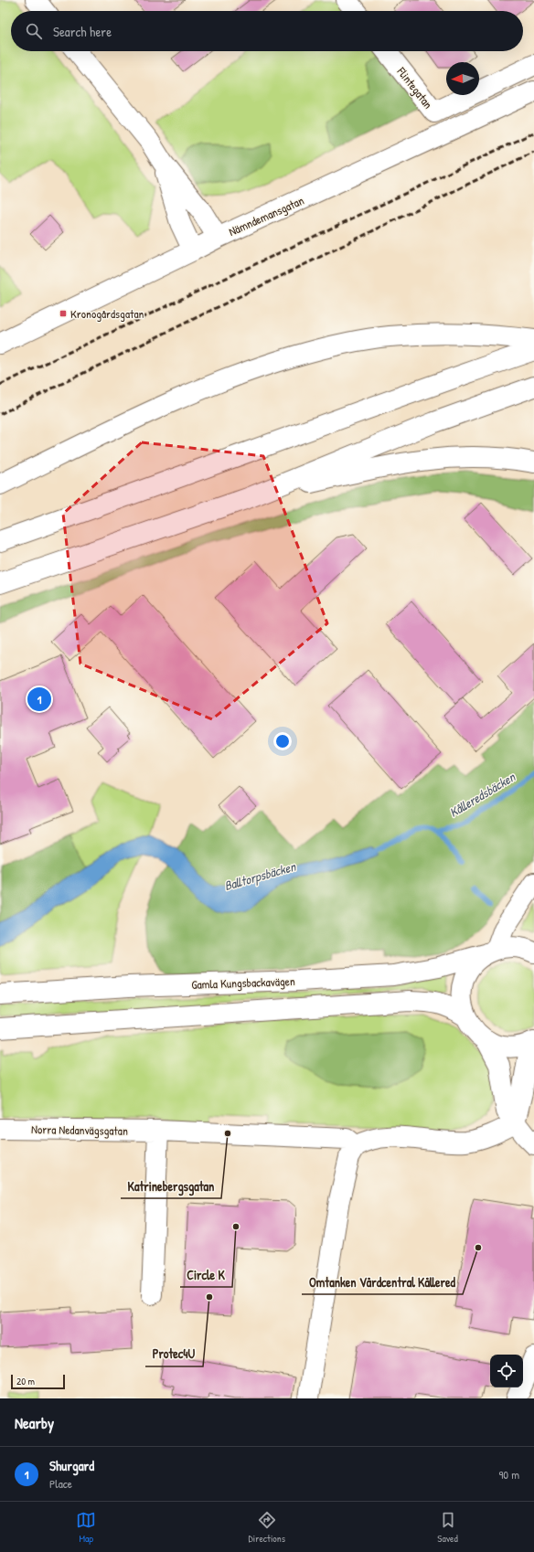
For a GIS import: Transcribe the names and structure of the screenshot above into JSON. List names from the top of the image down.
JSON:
{
  "streets": {
    "main road": [
      "Flintegatan",
      "Nämndemansgatan",
      "Gamla Kungsbackavägen",
      "Norra Nedanvägsgatan"
    ]
  },
  "water": ["Kålleredsbäcken", "Balltorpsbäcken"],
  "places": {
    "transit": ["Kronogårdsgatan"],
    "other": [
      "Katrinebergsgatan",
      "Circle K",
      "Omtanken Vårdcentral Kållered",
      "Protec4U"
    ]
  },
  "scale_bar": "20 m",
  "north": "left",
  "page": {
    "search": "Search here",
    "pins": "1",
    "scale": "20 m",
    "heading": "Nearby",
    "list": [
      {
        "mark": "1",
        "name": "Shurgard",
        "note": "Place",
        "value": "90 m"
      }
    ],
    "nav": ["Map", "Directions", "Saved"]
  }
}
